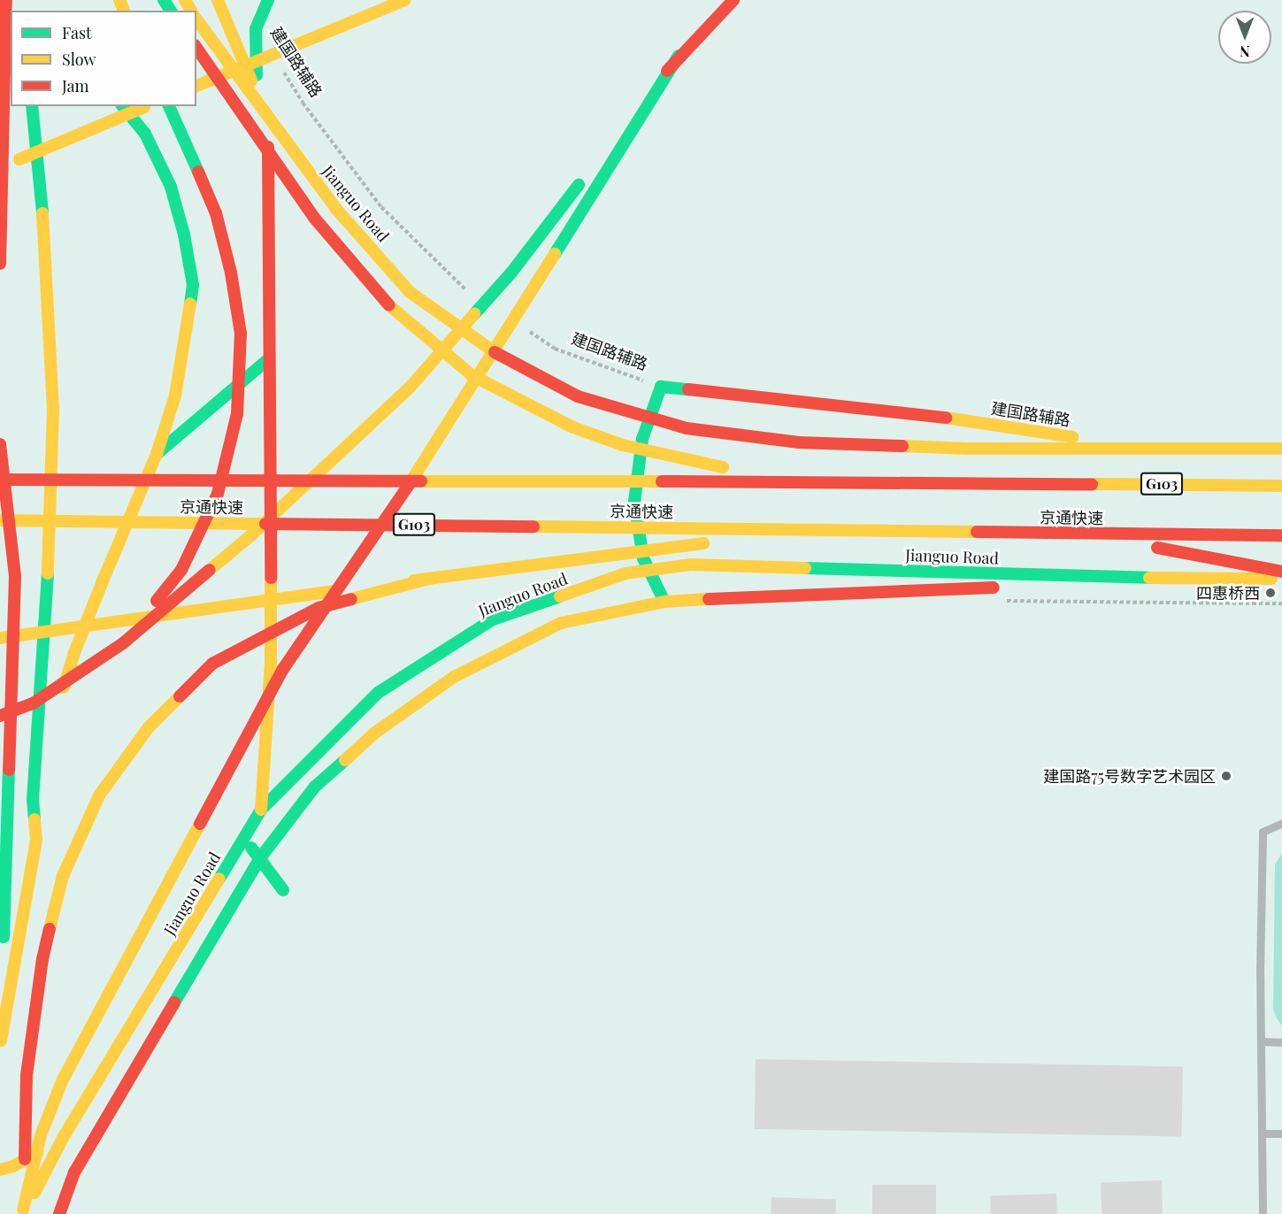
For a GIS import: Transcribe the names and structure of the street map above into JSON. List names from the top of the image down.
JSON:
{
  "streets": {
    "main road": [
      "建国路辅路",
      "Jianguo Road",
      "G103",
      "京通快速"
    ]
  },
  "crossings": [
    ["建国路辅路", "Jianguo Road"]
  ],
  "places": ["四惠桥西", "建国路75号数字艺术园区"],
  "legend": ["Fast", "Slow", "Jam"],
  "north": "bottom"
}
